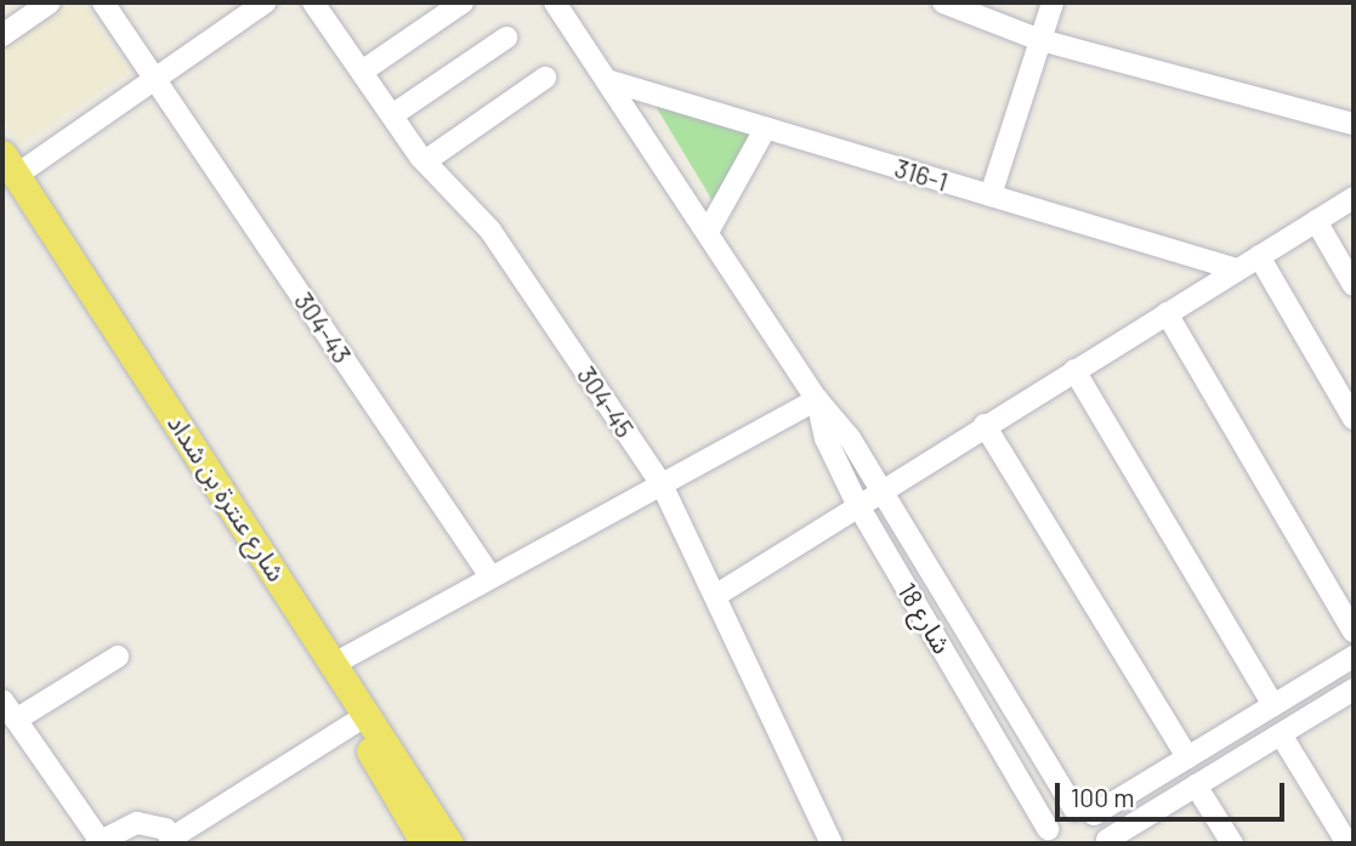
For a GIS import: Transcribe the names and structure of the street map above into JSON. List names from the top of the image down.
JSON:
{
  "streets": {
    "main road": ["شارع عنترة بن شداد"],
    "street": [
      "316-1",
      "304-43",
      "304-45",
      "شارع 18"
    ]
  },
  "crossings": [
    ["316-1", "شارع 18"]
  ],
  "scale_bar": "100 m"
}
